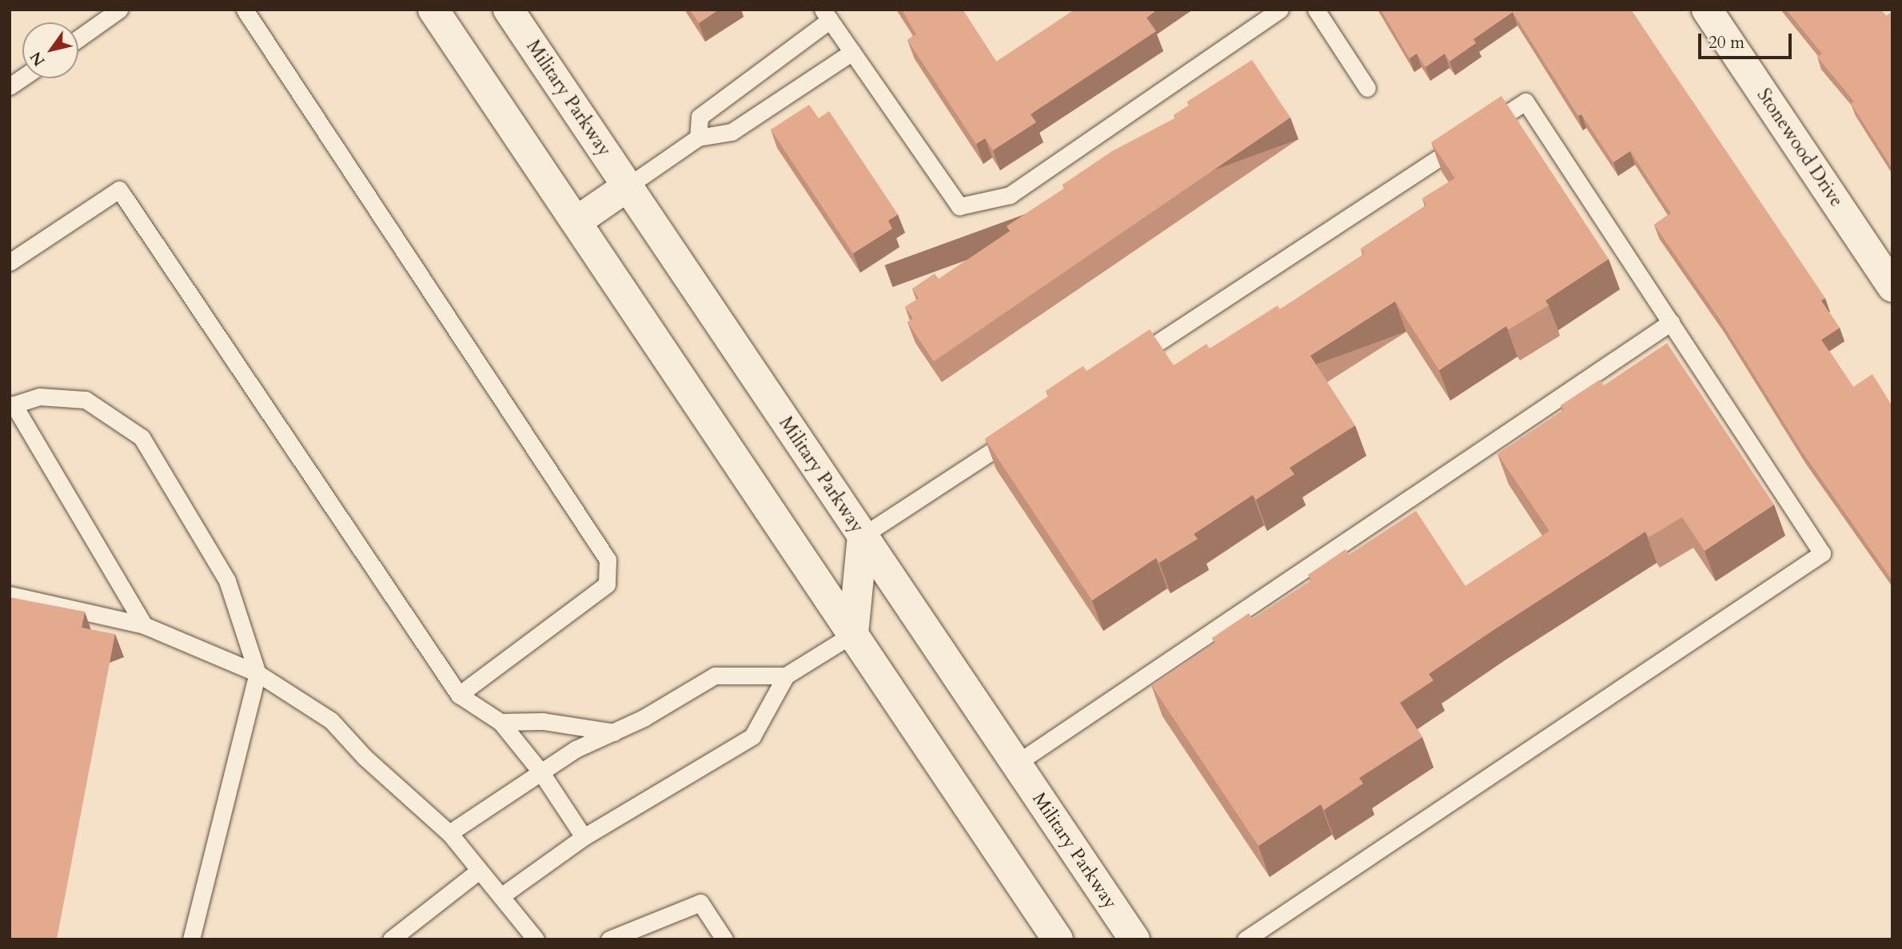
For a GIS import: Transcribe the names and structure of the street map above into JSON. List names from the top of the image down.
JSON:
{
  "streets": {
    "main road": ["Military Parkway", "Stonewood Drive"]
  },
  "scale_bar": "20 m",
  "north": "bottom left"
}
